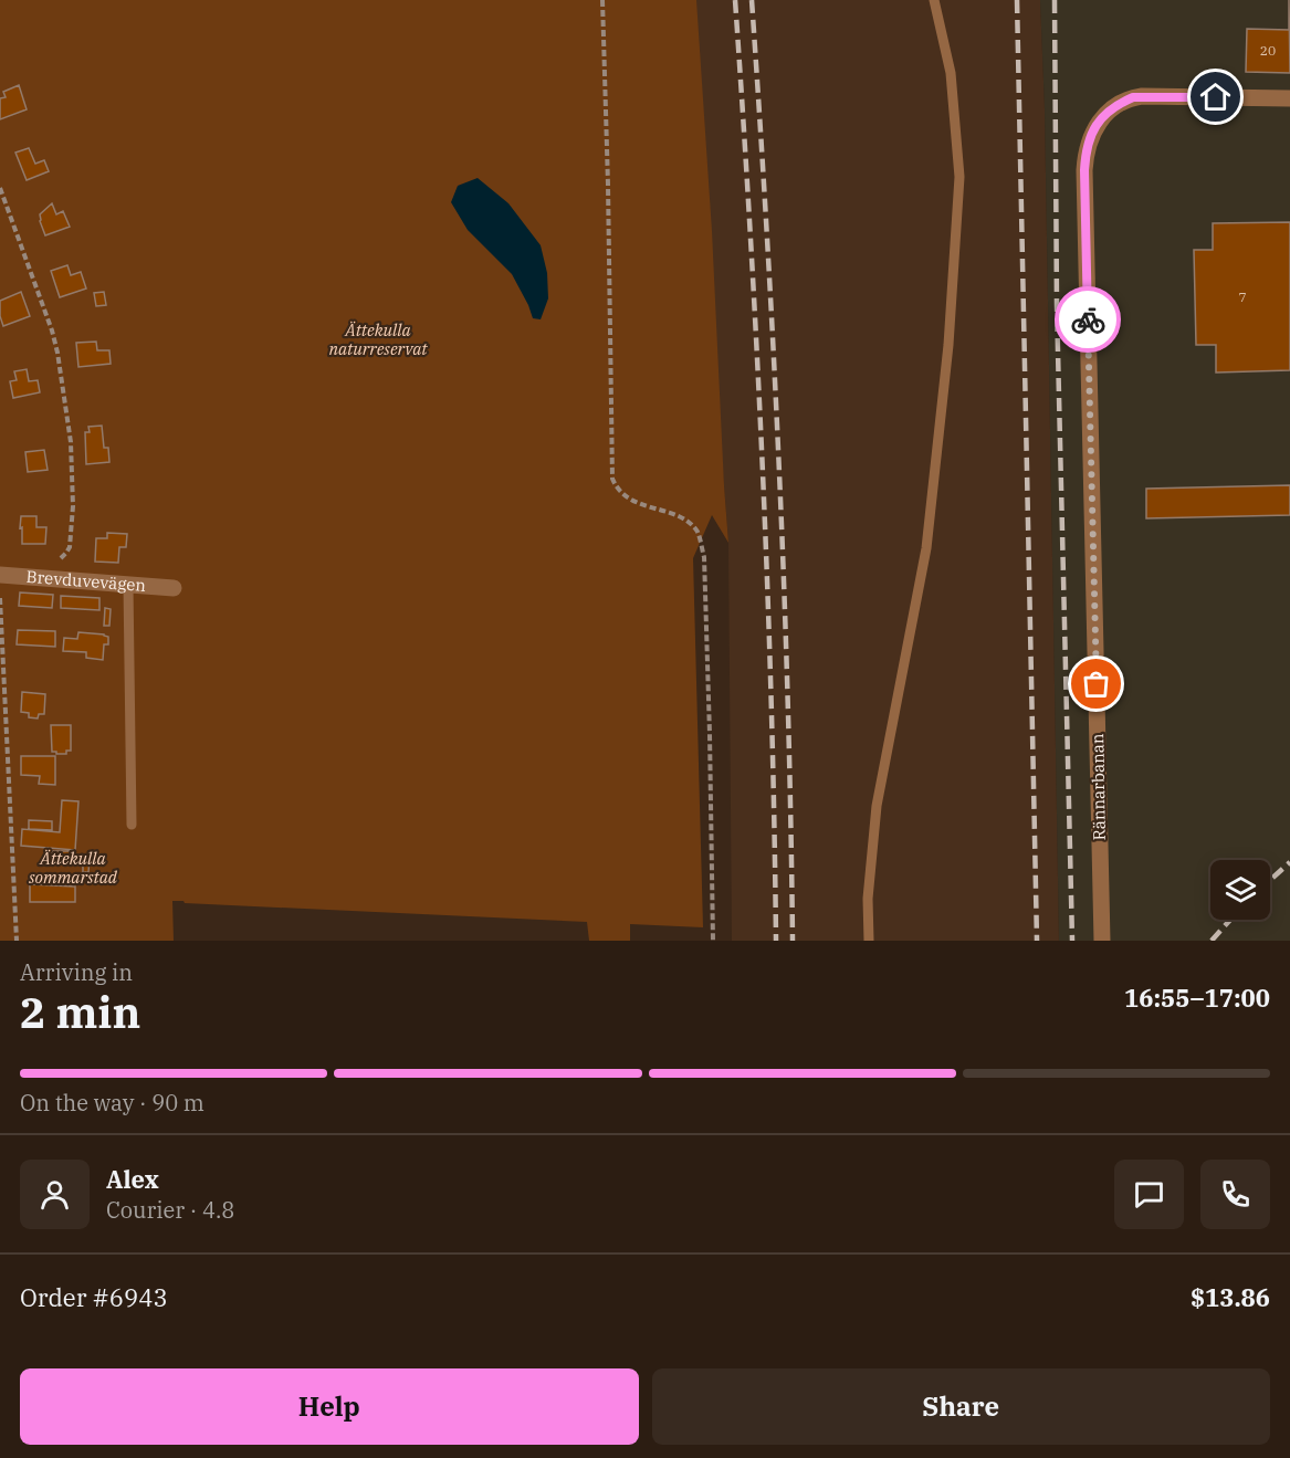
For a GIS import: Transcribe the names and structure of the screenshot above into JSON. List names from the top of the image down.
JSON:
{
  "streets": {
    "street": ["Brevduvevägen", "Rännarbanan"]
  },
  "parks": ["Ättekulla naturreservat", "Ättekulla sommarstad"],
  "house_numbers": ["20", "7"],
  "page": {
    "heading": ["2 min", "Arriving in", "16:55–17:00"],
    "panel": [
      "Alex",
      "Courier · 4.8",
      "Order #6943",
      "$13.86"
    ],
    "bar": "On the way · 90 m",
    "buttons": ["Help", "Share"]
  }
}
